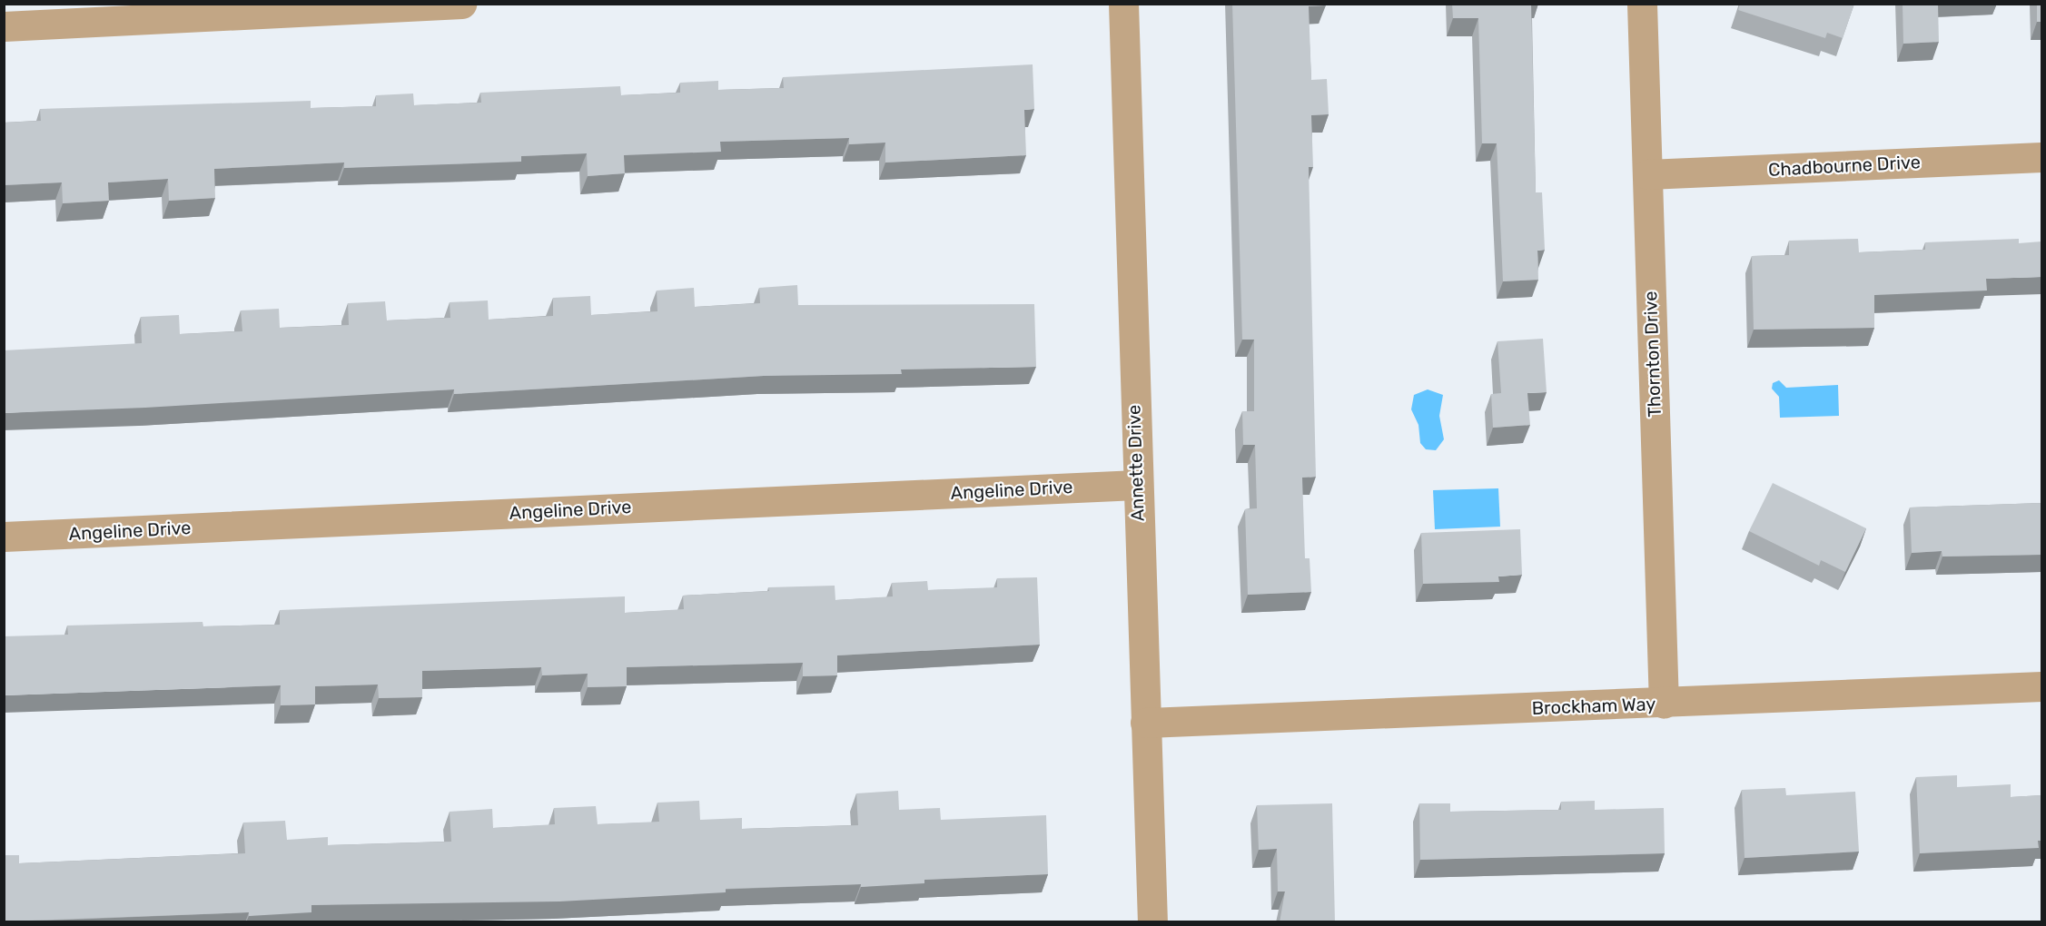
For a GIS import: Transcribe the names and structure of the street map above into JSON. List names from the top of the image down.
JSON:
{
  "streets": {
    "street": [
      "Chadbourne Drive",
      "Thornton Drive",
      "Annette Drive",
      "Angeline Drive",
      "Brockham Way"
    ]
  },
  "crossings": [
    ["Chadbourne Drive", "Thornton Drive"],
    ["Thornton Drive", "Brockham Way"],
    ["Annette Drive", "Angeline Drive"],
    ["Annette Drive", "Brockham Way"]
  ]
}
